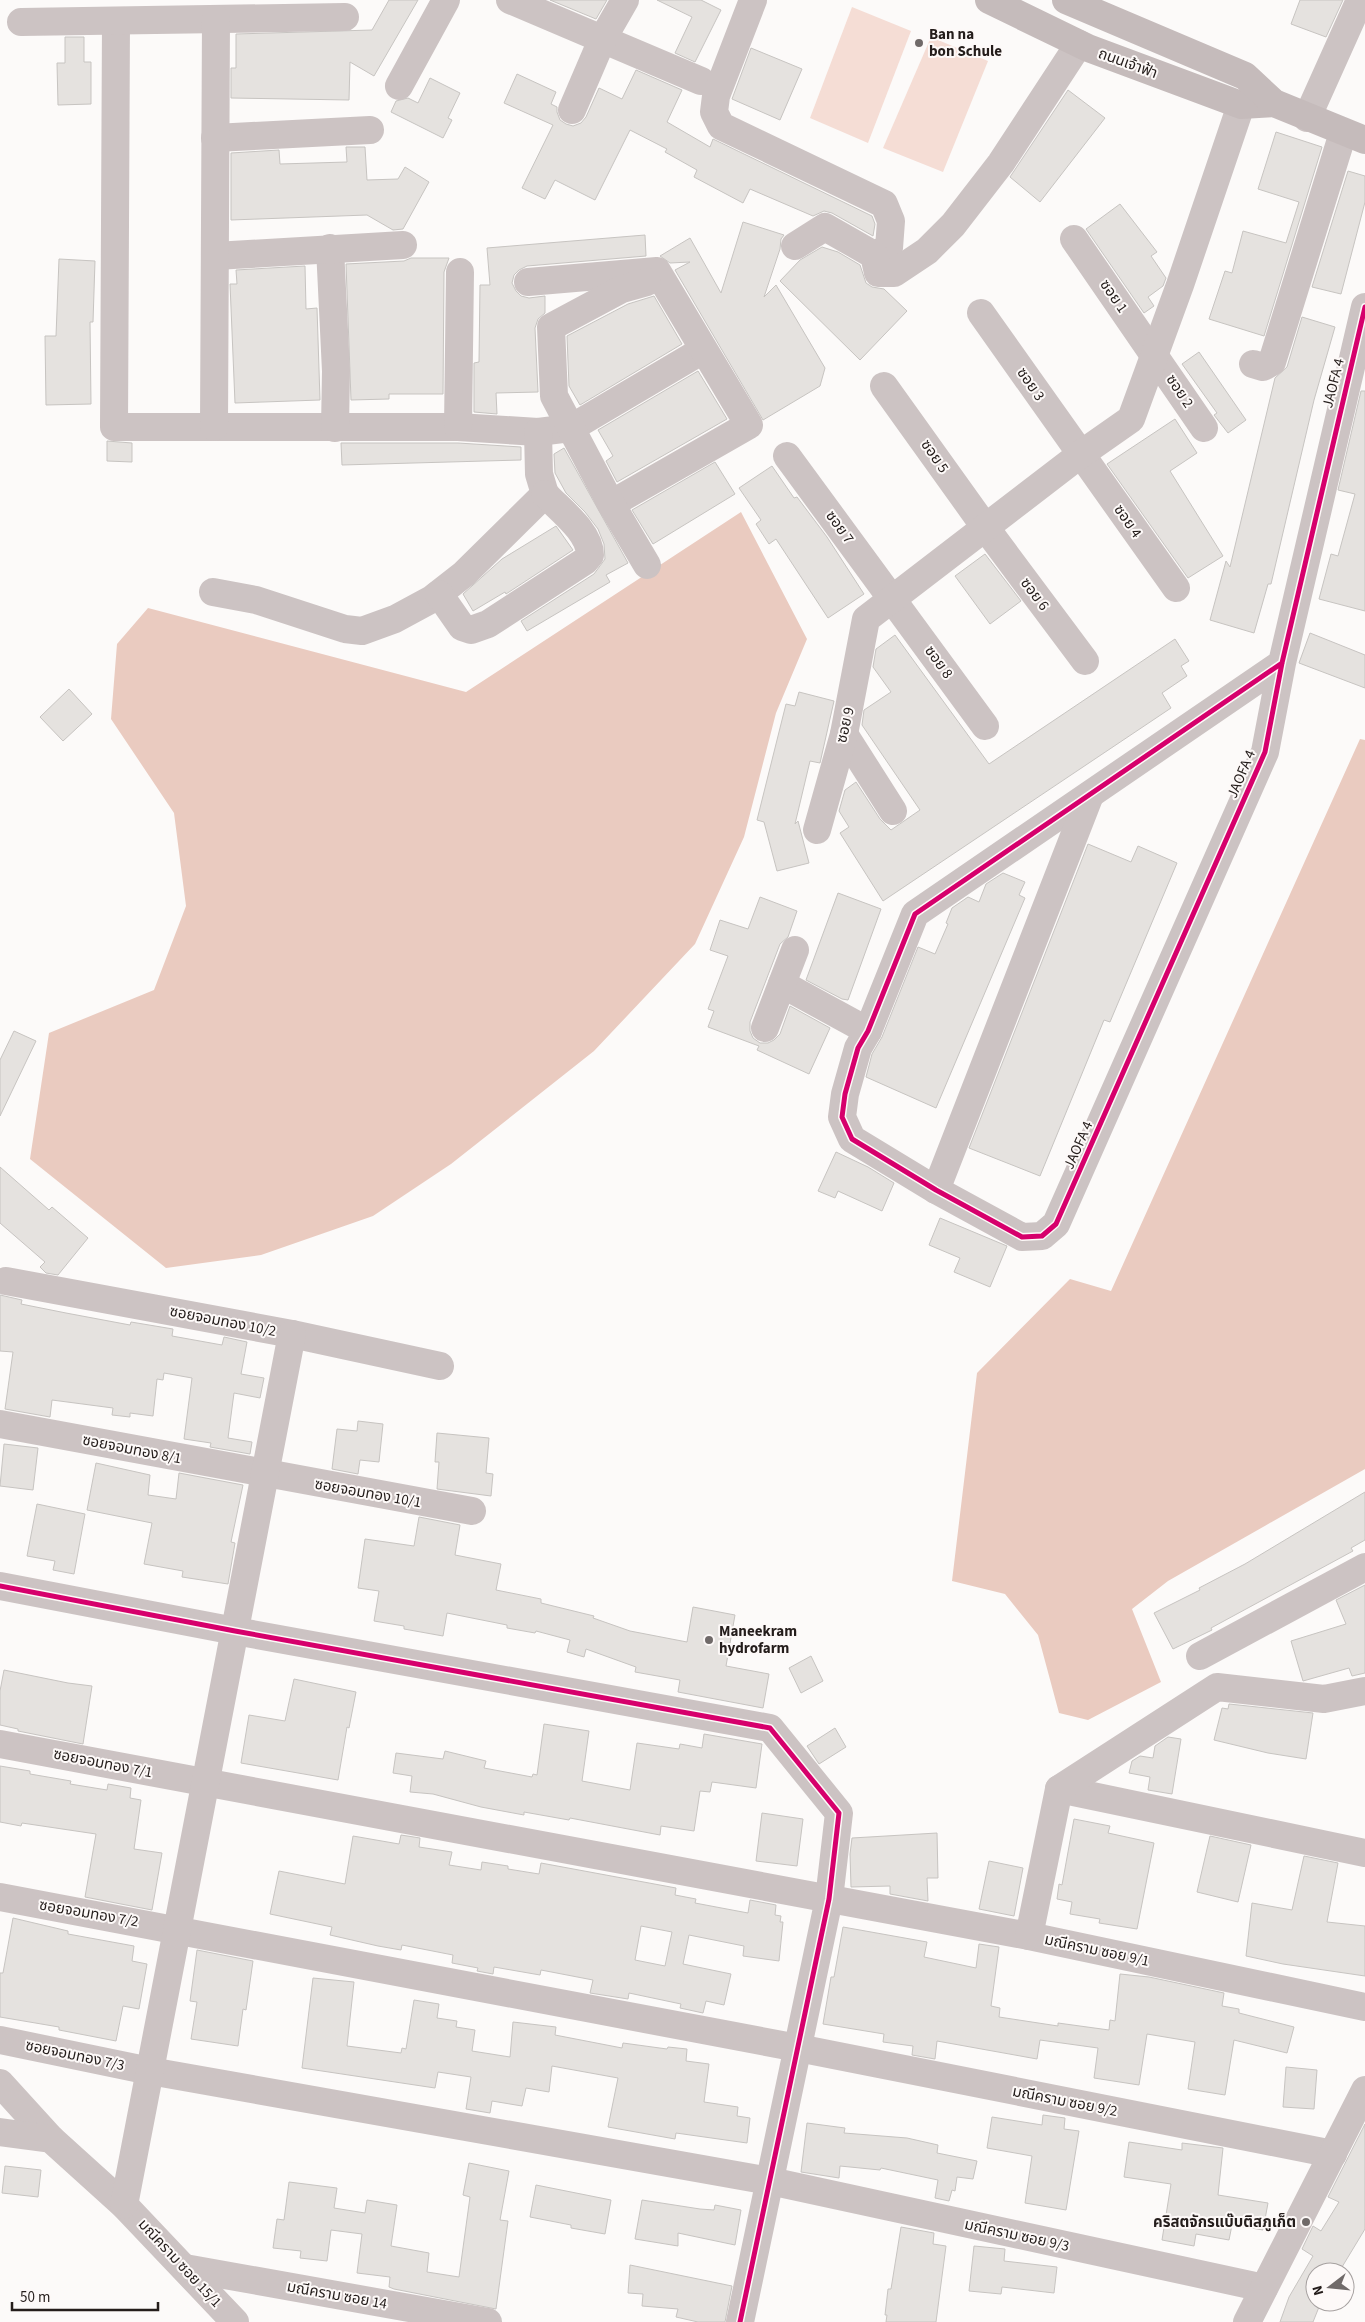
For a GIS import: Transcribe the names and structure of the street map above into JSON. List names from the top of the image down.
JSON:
{
  "streets": {
    "main road": ["ถนนเจ้าฟ้า"],
    "street": [
      "ซอย 1",
      "JAOFA 4",
      "ซอย 3",
      "ซอย 2",
      "ซอย 5",
      "ซอย 4",
      "ซอย 7",
      "ซอย 6",
      "ซอย 8",
      "ซอย 9",
      "ซอยจอมทอง 10/2",
      "ซอยจอมทอง 8/1",
      "ซอยจอมทอง 10/1",
      "ซอยจอมทอง 7/1",
      "ซอยจอมทอง 7/2",
      "มณีคราม ซอย 9/1",
      "ซอยจอมทอง 7/3",
      "มณีคราม ซอย 9/2",
      "มณีคราม ซอย 9/3",
      "มณีคราม ซอย 15/1",
      "มณีคราม ซอย 14"
    ]
  },
  "crossings": [
    ["ซอย 1", "ซอย 2"],
    ["ซอย 3", "ซอย 4"],
    ["ซอย 5", "ซอย 6"],
    ["ซอย 7", "ซอย 8"],
    ["ซอย 7", "ซอย 9"],
    ["ซอย 8", "ซอย 9"],
    ["ซอยจอมทอง 8/1", "ซอยจอมทอง 10/1"],
    ["ซอยจอมทอง 7/1", "มณีคราม ซอย 9/1"],
    ["ซอยจอมทอง 7/2", "มณีคราม ซอย 9/2"],
    ["ซอยจอมทอง 7/3", "มณีคราม ซอย 9/3"],
    ["มณีคราม ซอย 15/1", "มณีคราม ซอย 14"]
  ],
  "places": ["Ban na bon Schule", "Maneekram hydrofarm", "คริสตจักรแบ๊บติสภูเก็ต"],
  "scale_bar": "50 m",
  "north": "left"
}
